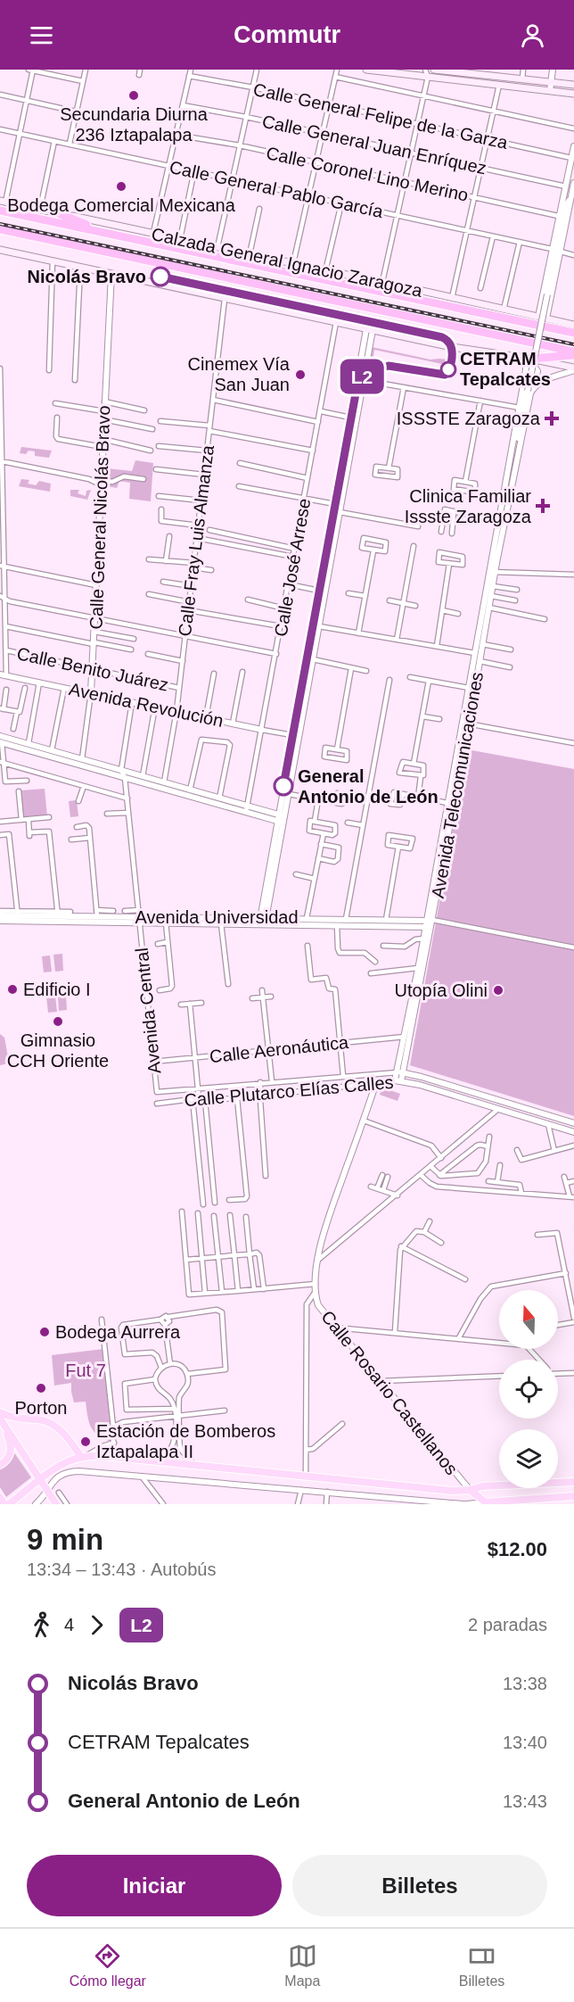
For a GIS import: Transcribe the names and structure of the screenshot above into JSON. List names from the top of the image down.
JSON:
{
  "streets": {
    "highway": ["Calzada General Ignacio Zaragoza"],
    "street": [
      "Calle General Felipe de la Garza",
      "Calle General Juan Enríquez",
      "Calle Coronel Lino Merino",
      "Calle General Pablo García",
      "Calle General Nicolás Bravo",
      "Calle Fray Luis Almanza",
      "Calle José Arrese",
      "Calle Benito Juárez",
      "Avenida Revolución",
      "Avenida Telecomunicaciones",
      "Avenida Universidad",
      "Avenida Central",
      "Calle Aeronáutica",
      "Calle Plutarco Elías Calles",
      "Calle Rosario Castellanos"
    ]
  },
  "crossings": [
    ["Calle General Nicolás Bravo", "Calle Benito Juárez"],
    ["Calle General Nicolás Bravo", "Avenida Revolución"],
    ["Calle Fray Luis Almanza", "Calle Benito Juárez"],
    ["Calle Fray Luis Almanza", "Avenida Revolución"],
    ["Calle José Arrese", "Avenida Revolución"],
    ["Avenida Telecomunicaciones", "Avenida Universidad"],
    ["Avenida Telecomunicaciones", "Calle Aeronáutica"],
    ["Avenida Telecomunicaciones", "Calle Plutarco Elías Calles"],
    ["Avenida Universidad", "Avenida Central"],
    ["Avenida Central", "Calle Aeronáutica"],
    ["Avenida Central", "Calle Plutarco Elías Calles"]
  ],
  "parks": ["Fut 7"],
  "places": {
    "other": [
      "Secundaria Diurna 236 Iztapalapa",
      "Bodega Comercial Mexicana",
      "Nicolás Bravo",
      "CETRAM Tepalcates",
      "Cinemex Vía San Juan",
      "General Antonio de León",
      "Edificio I",
      "Utopía Olini",
      "Gimnasio CCH Oriente",
      "Bodega Aurrera",
      "Porton",
      "Estación de Bomberos Iztapalapa II"
    ],
    "health": ["ISSSTE Zaragoza", "Clinica Familiar Issste Zaragoza"]
  },
  "lines": ["bus line L2"],
  "north": "top",
  "page": {
    "header": "Commutr",
    "on_map": "L2",
    "heading": ["9 min", "13:34 – 13:43 · Autobús", "$12.00"],
    "legs": ["4", "L2", "2 paradas"],
    "list": [
      {
        "name": "Nicolás Bravo",
        "value": "13:38"
      },
      {
        "name": "CETRAM Tepalcates",
        "value": "13:40"
      },
      {
        "name": "General Antonio de León",
        "value": "13:43"
      }
    ],
    "buttons": ["Iniciar", "Billetes"],
    "tabs": ["Cómo llegar", "Mapa", "Billetes"]
  }
}
